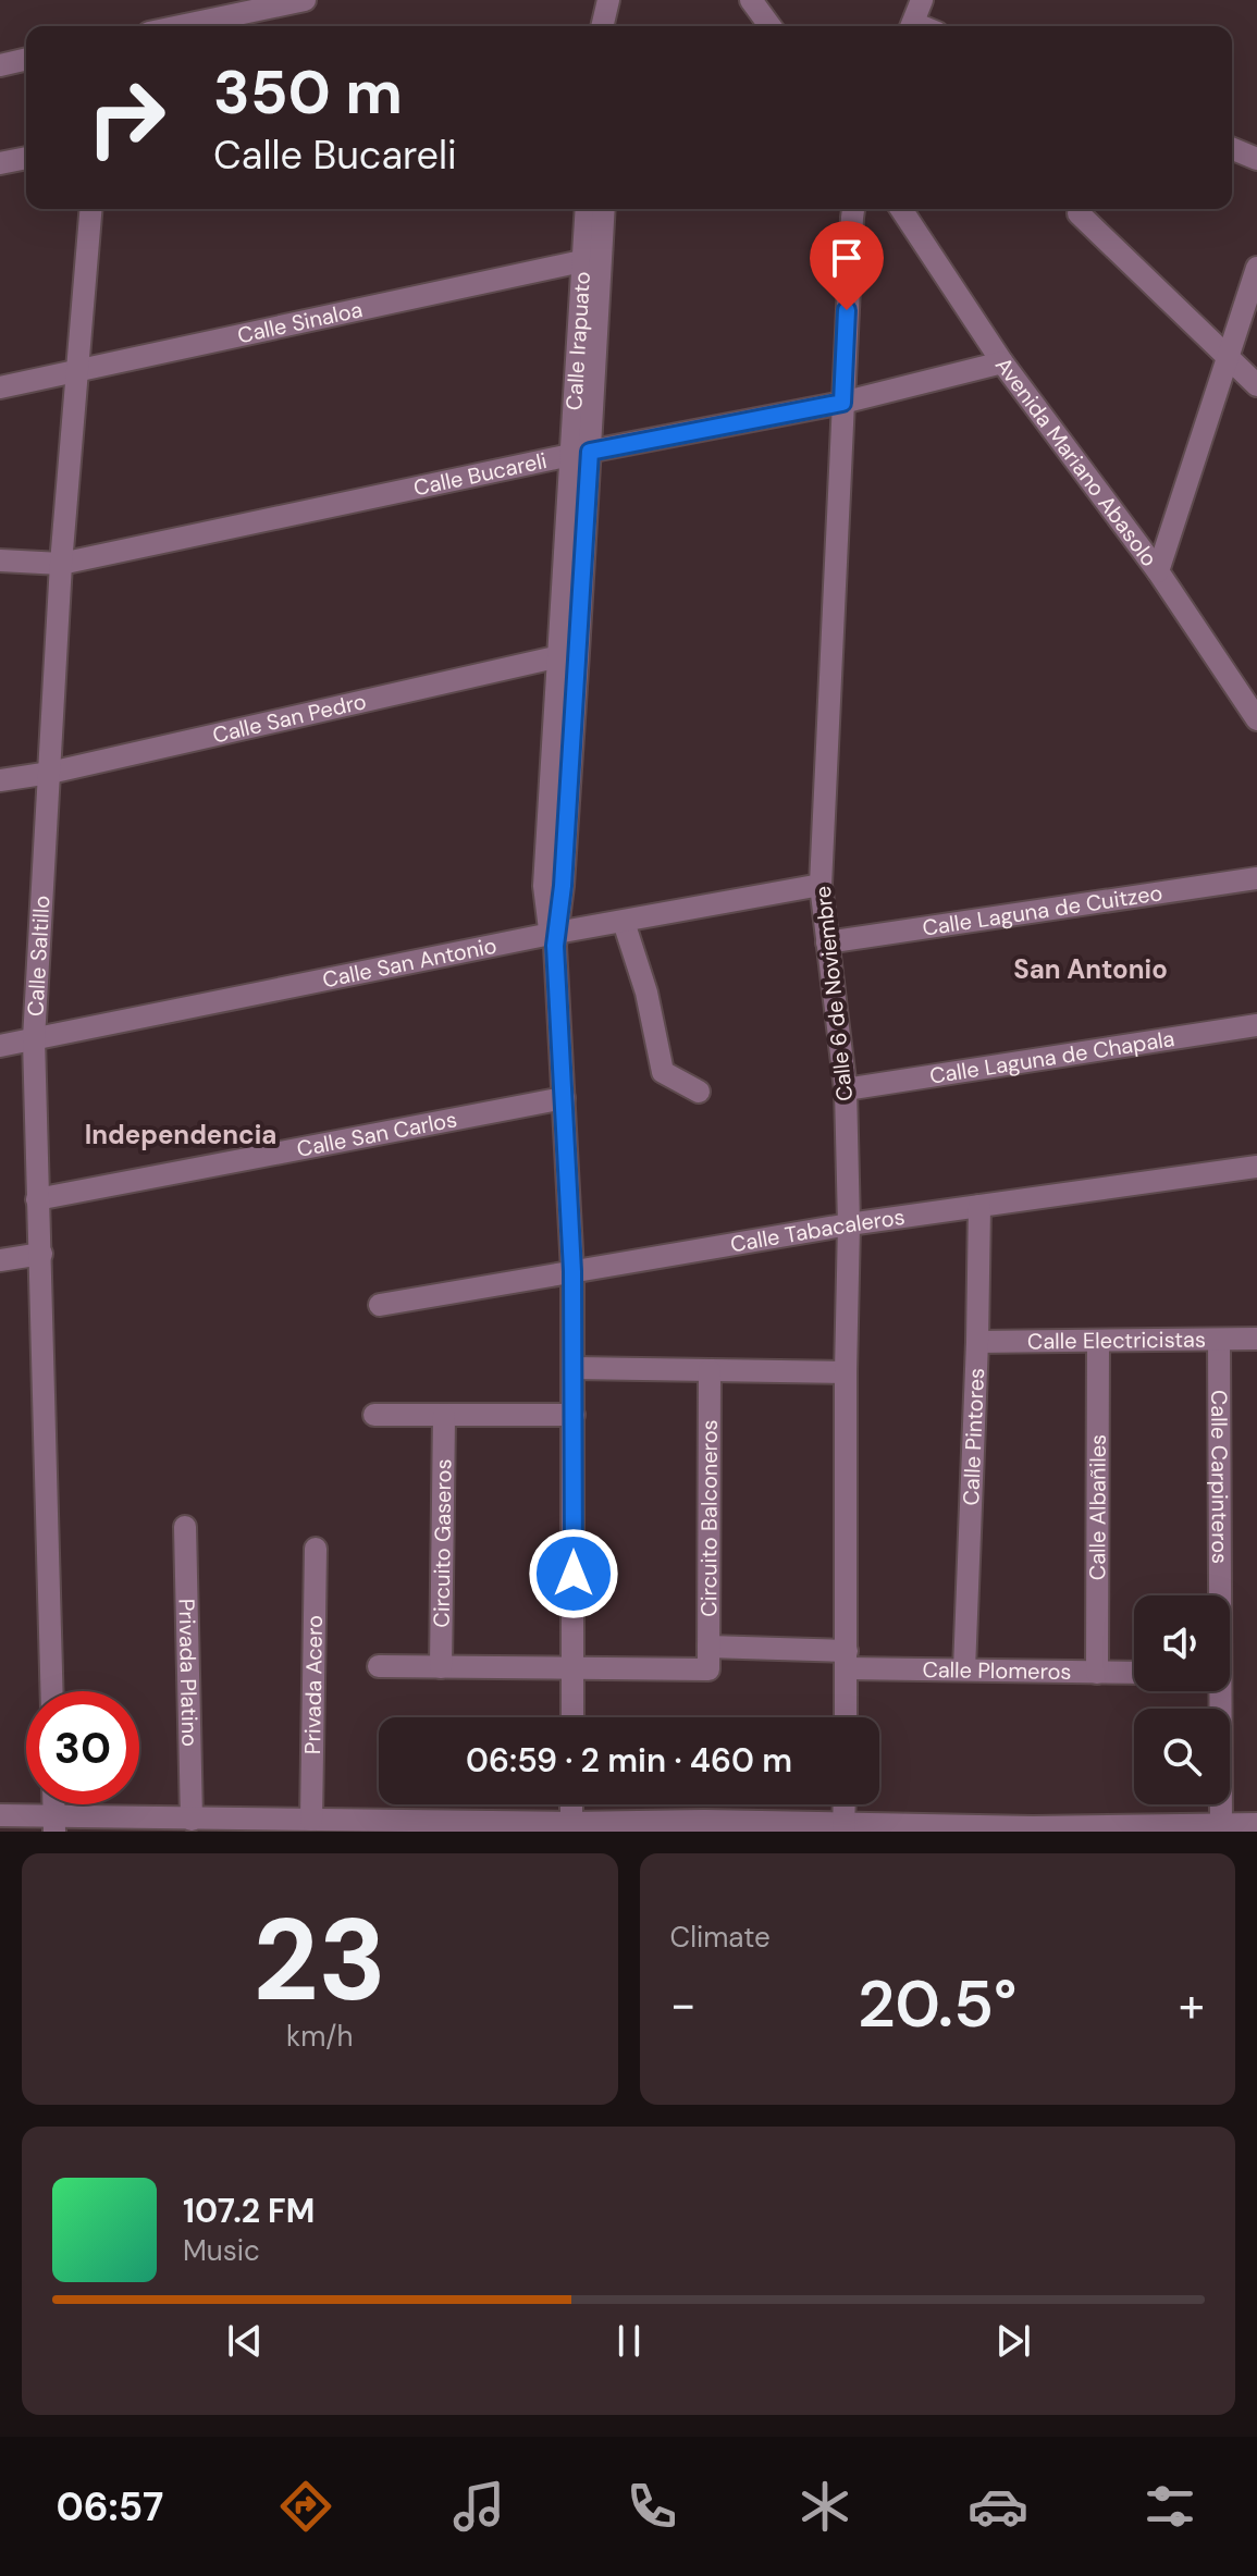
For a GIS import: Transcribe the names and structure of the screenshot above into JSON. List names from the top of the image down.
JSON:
{
  "streets": {
    "street": [
      "Calle Sinaloa",
      "Calle Irapuato",
      "Avenida Mariano Abasolo",
      "Calle Bucareli",
      "Calle San Pedro",
      "Calle Laguna de Cuitzeo",
      "Calle Saltillo",
      "Calle San Antonio",
      "Calle 6 de Noviembre",
      "Calle Laguna de Chapala",
      "Calle San Carlos",
      "Calle Tabacaleros",
      "Calle Electricistas",
      "Calle Pintores",
      "Calle Carpinteros",
      "Calle Albañiles",
      "Circuito Balconeros",
      "Circuito Gaseros",
      "Calle Plomeros",
      "Privada Platino",
      "Privada Acero"
    ]
  },
  "crossings": [
    ["Calle Sinaloa", "Calle Irapuato"],
    ["Calle Sinaloa", "Calle Saltillo"],
    ["Calle Irapuato", "Calle Bucareli"],
    ["Calle Irapuato", "Calle San Pedro"],
    ["Calle Irapuato", "Calle San Antonio"],
    ["Calle Irapuato", "Calle San Carlos"],
    ["Calle Irapuato", "Calle Tabacaleros"],
    ["Calle Irapuato", "Circuito Balconeros"],
    ["Avenida Mariano Abasolo", "Calle Bucareli"],
    ["Calle Bucareli", "Calle Saltillo"],
    ["Calle Bucareli", "Calle 6 de Noviembre"],
    ["Calle San Pedro", "Calle Saltillo"],
    ["Calle Laguna de Cuitzeo", "Calle 6 de Noviembre"],
    ["Calle Saltillo", "Calle San Antonio"],
    ["Calle Saltillo", "Calle San Carlos"],
    ["Calle San Antonio", "Calle 6 de Noviembre"],
    ["Calle 6 de Noviembre", "Calle Laguna de Chapala"],
    ["Calle 6 de Noviembre", "Calle Tabacaleros"],
    ["Calle 6 de Noviembre", "Calle Plomeros"],
    ["Calle Tabacaleros", "Calle Pintores"],
    ["Calle Electricistas", "Calle Pintores"],
    ["Calle Electricistas", "Calle Carpinteros"],
    ["Calle Electricistas", "Calle Albañiles"],
    ["Calle Pintores", "Calle Plomeros"],
    ["Calle Albañiles", "Calle Plomeros"],
    ["Circuito Balconeros", "Calle Plomeros"]
  ],
  "districts": ["San Antonio", "Independencia"],
  "page": {
    "turn": ["350 m", "Calle Bucareli"],
    "limit": "30",
    "trip": "06:59 · 2 min · 460 m",
    "tile": [
      ["23", "km/h"],
      "Climate"
    ],
    "heat": ["−", "20.5°", "+"],
    "song": ["107.2 FM", "Music"],
    "tabs": "06:57"
  }
}
